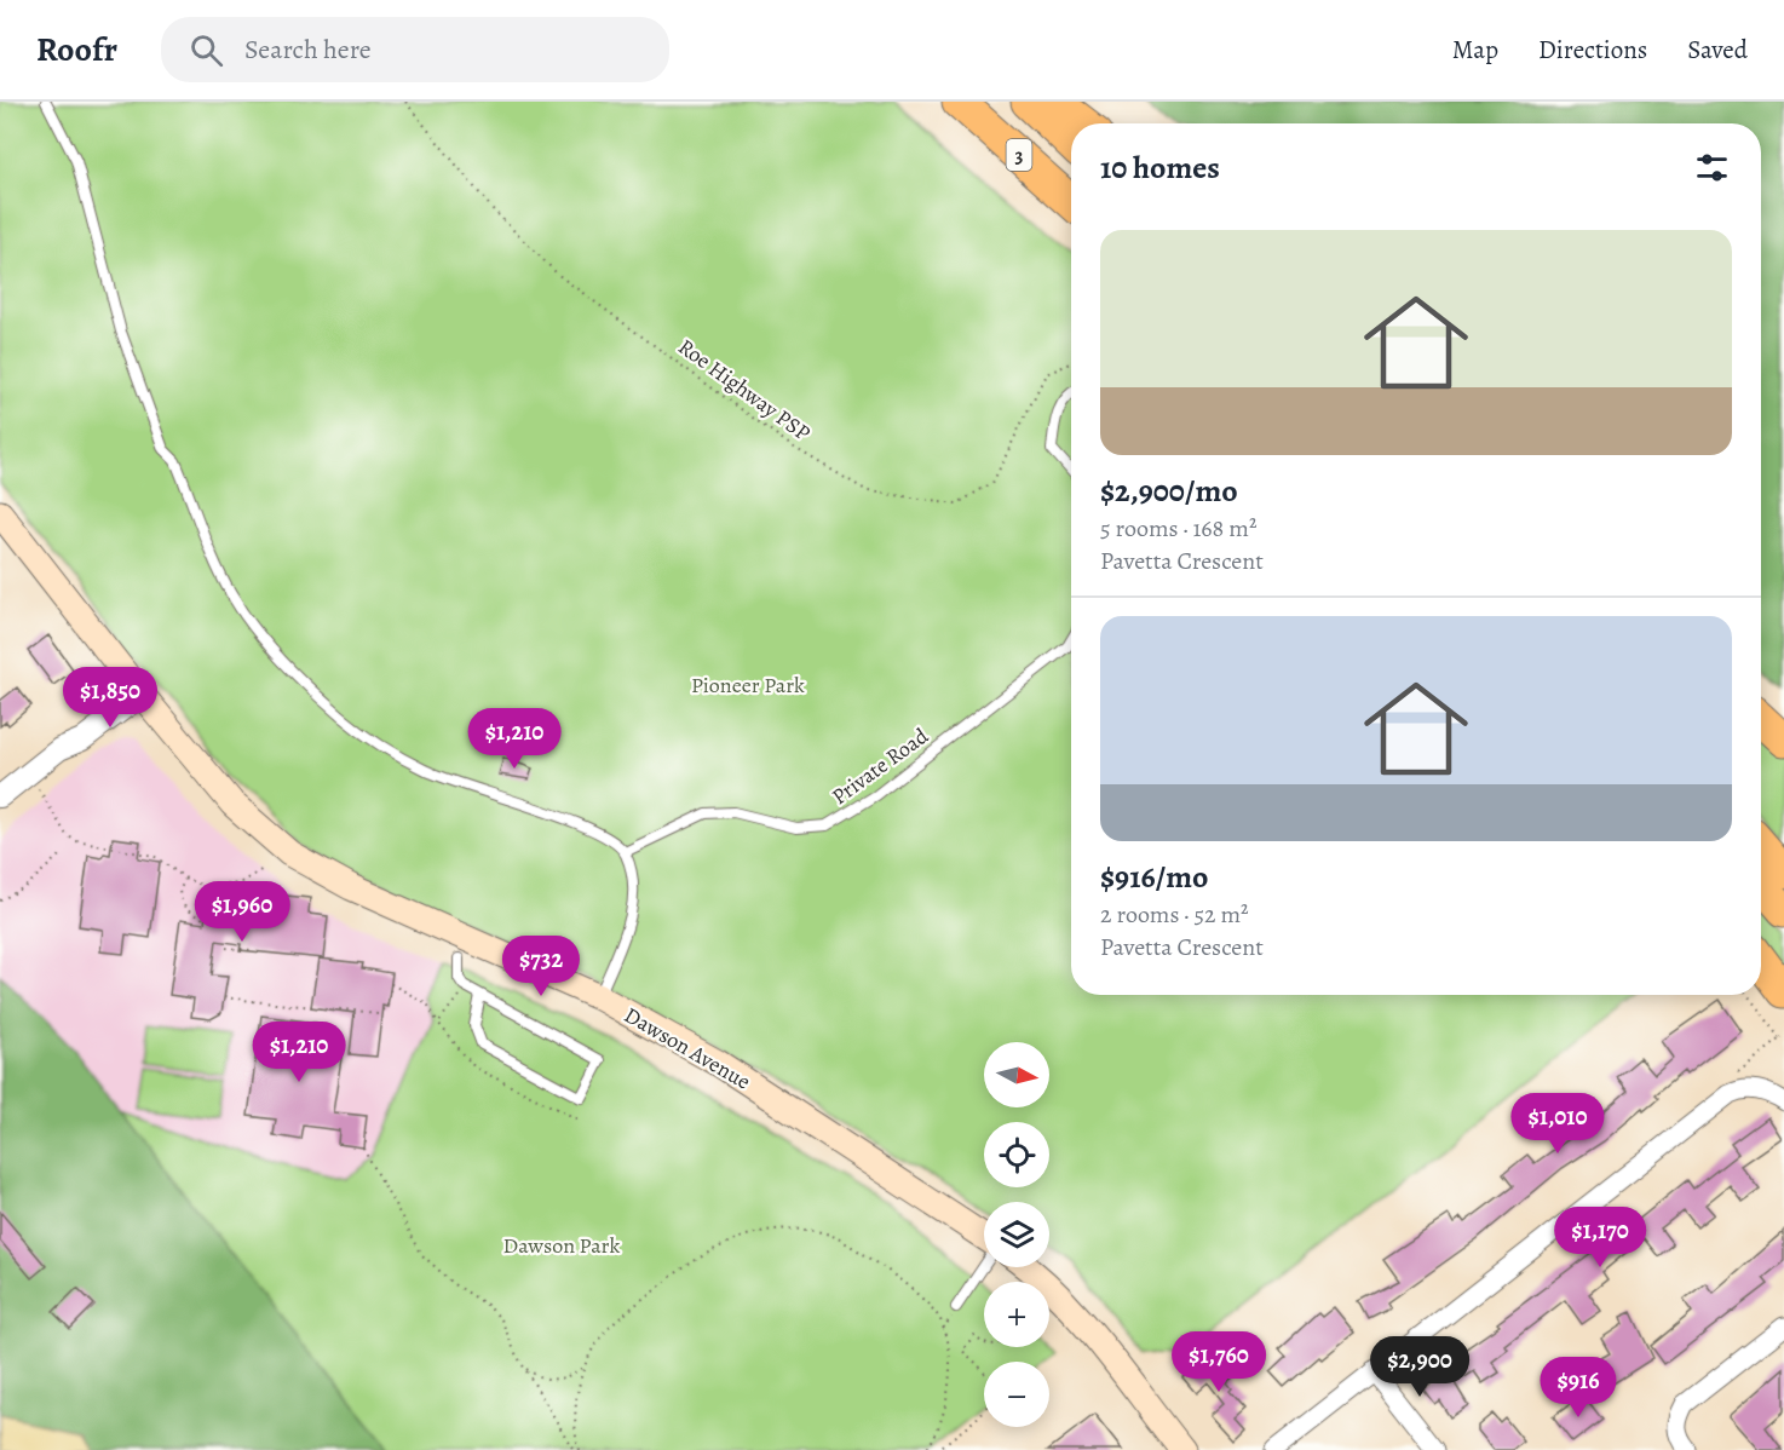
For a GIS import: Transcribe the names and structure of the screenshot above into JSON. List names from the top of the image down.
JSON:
{
  "streets": {
    "highway": ["3"],
    "main road": ["Dawson Avenue"],
    "lane": ["Private Road"],
    "path": ["Roe Highway PSP"]
  },
  "parks": ["Pioneer Park", "Dawson Park"],
  "north": "right",
  "page": {
    "header": "Roofr",
    "search": "Search here",
    "nav": ["Map", "Directions", "Saved"],
    "heading": "10 homes",
    "list": [
      {
        "name": "$2,900/mo",
        "note": "5 rooms · 168 m² · Pavetta Crescent"
      },
      {
        "name": "$916/mo",
        "note": "2 rooms · 52 m² · Pavetta Crescent"
      }
    ],
    "price": [
      "$1,850",
      "$1,210",
      "$1,960",
      "$732",
      "$1,210",
      "$1,010",
      "$1,170",
      "$1,760",
      "$2,900",
      "$916"
    ],
    "map_buttons": ["+", "−"]
  }
}
